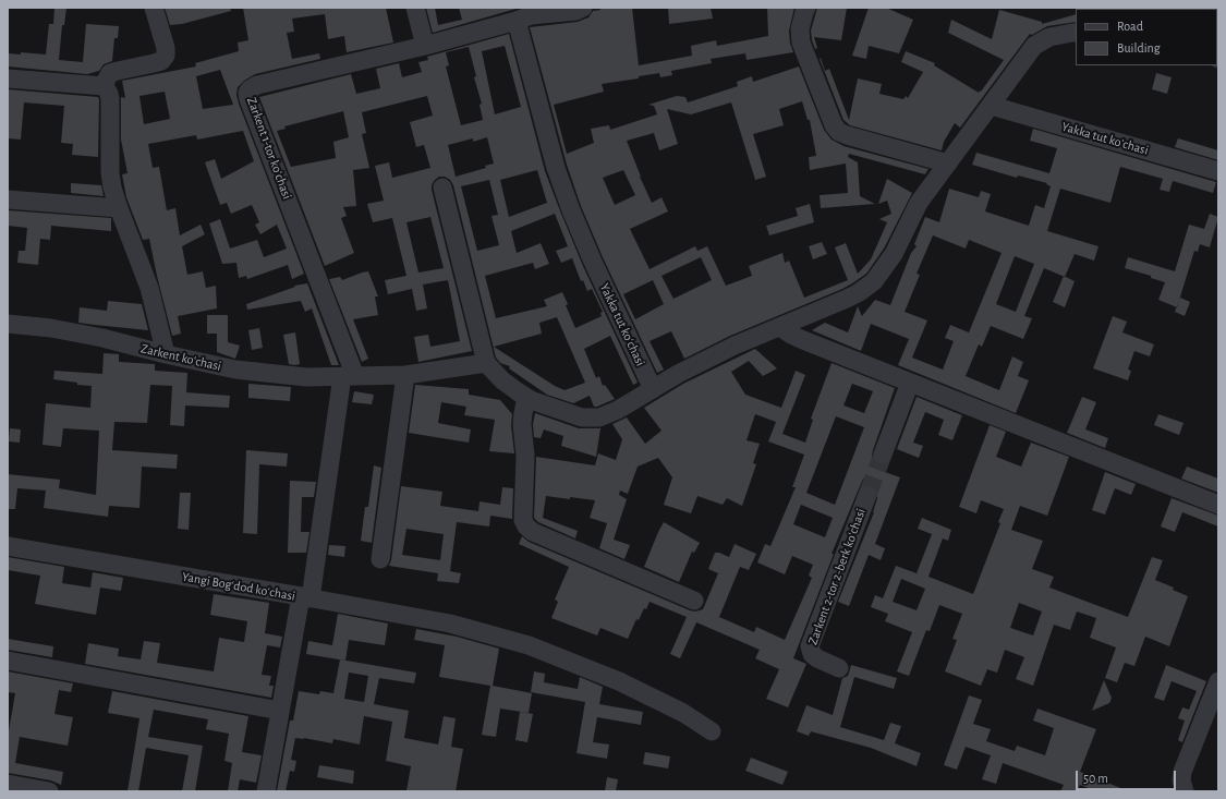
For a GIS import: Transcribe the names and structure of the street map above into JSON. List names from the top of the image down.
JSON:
{
  "streets": {
    "street": [
      "Yakka tut koʻchasi",
      "Zarkent 1-tor koʻchasi",
      "Zarkent koʻchasi",
      "Zarkent 2-tor 2-berk koʻchasi",
      "Yangi Bogʻdod koʻchasi"
    ]
  },
  "crossings": [
    ["Zarkent 1-tor koʻchasi", "Zarkent koʻchasi"]
  ],
  "legend": ["Road", "Building"],
  "scale_bar": "50 m"
}
